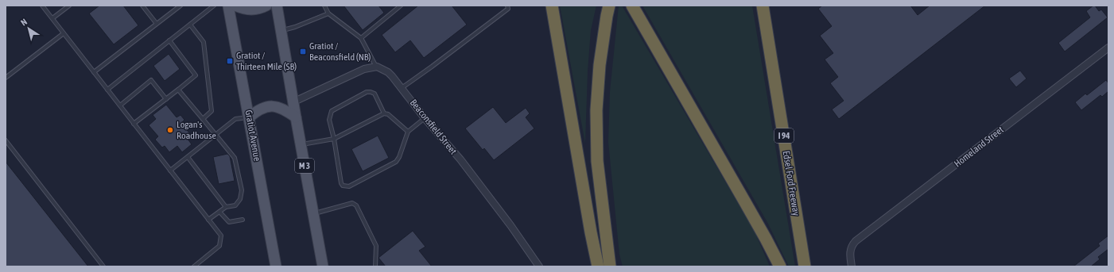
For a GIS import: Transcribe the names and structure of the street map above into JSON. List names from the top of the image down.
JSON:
{
  "streets": {
    "highway": ["I 94", "Edsel Ford Freeway"],
    "main road": ["Gratiot Avenue", "M 3"],
    "street": ["Beaconsfield Street", "Homeland Street"]
  },
  "places": {
    "transit": ["Gratiot / Beaconsfield (NB)", "Gratiot / Thirteen Mile (SB)"],
    "other": ["Logan's Roadhouse"]
  },
  "north": "top left"
}
